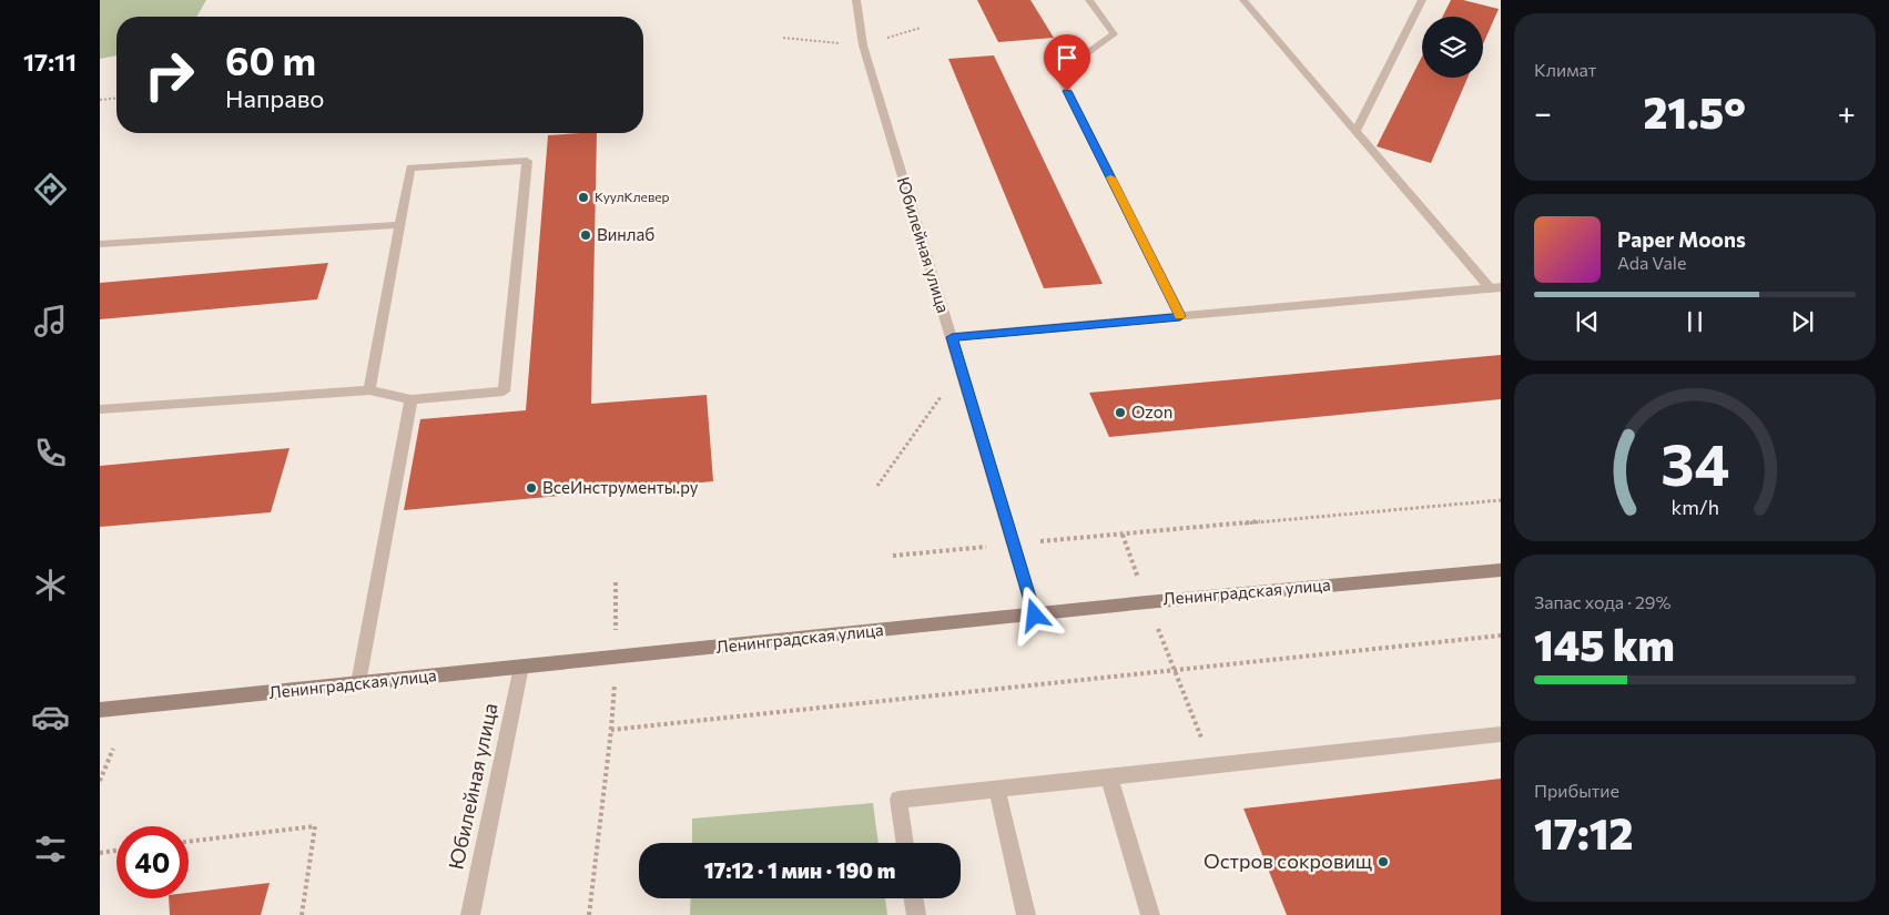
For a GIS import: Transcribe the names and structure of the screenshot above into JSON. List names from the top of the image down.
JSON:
{
  "streets": {
    "main road": ["Ленинградская улица"],
    "street": ["Юбилейная улица"]
  },
  "crossings": [
    ["Юбилейная улица", "Ленинградская улица"]
  ],
  "places": [
    "КуулКлевер",
    "Винлаб",
    "Ozon",
    "ВсеИнструменты.ру",
    "Остров сокровищ"
  ],
  "page": {
    "tabs": "17:11",
    "tile": [
      "Климат",
      ["Запас хода · 29%", "145 km"],
      ["Прибытие", "17:12"]
    ],
    "turn": ["60 m", "Направо"],
    "heat": ["−", "21.5°", "+"],
    "song": ["Paper Moons", "Ada Vale"],
    "limit": "40",
    "trip": "17:12 · 1 мин · 190 m",
    "gauge": ["34", "km/h"]
  }
}
